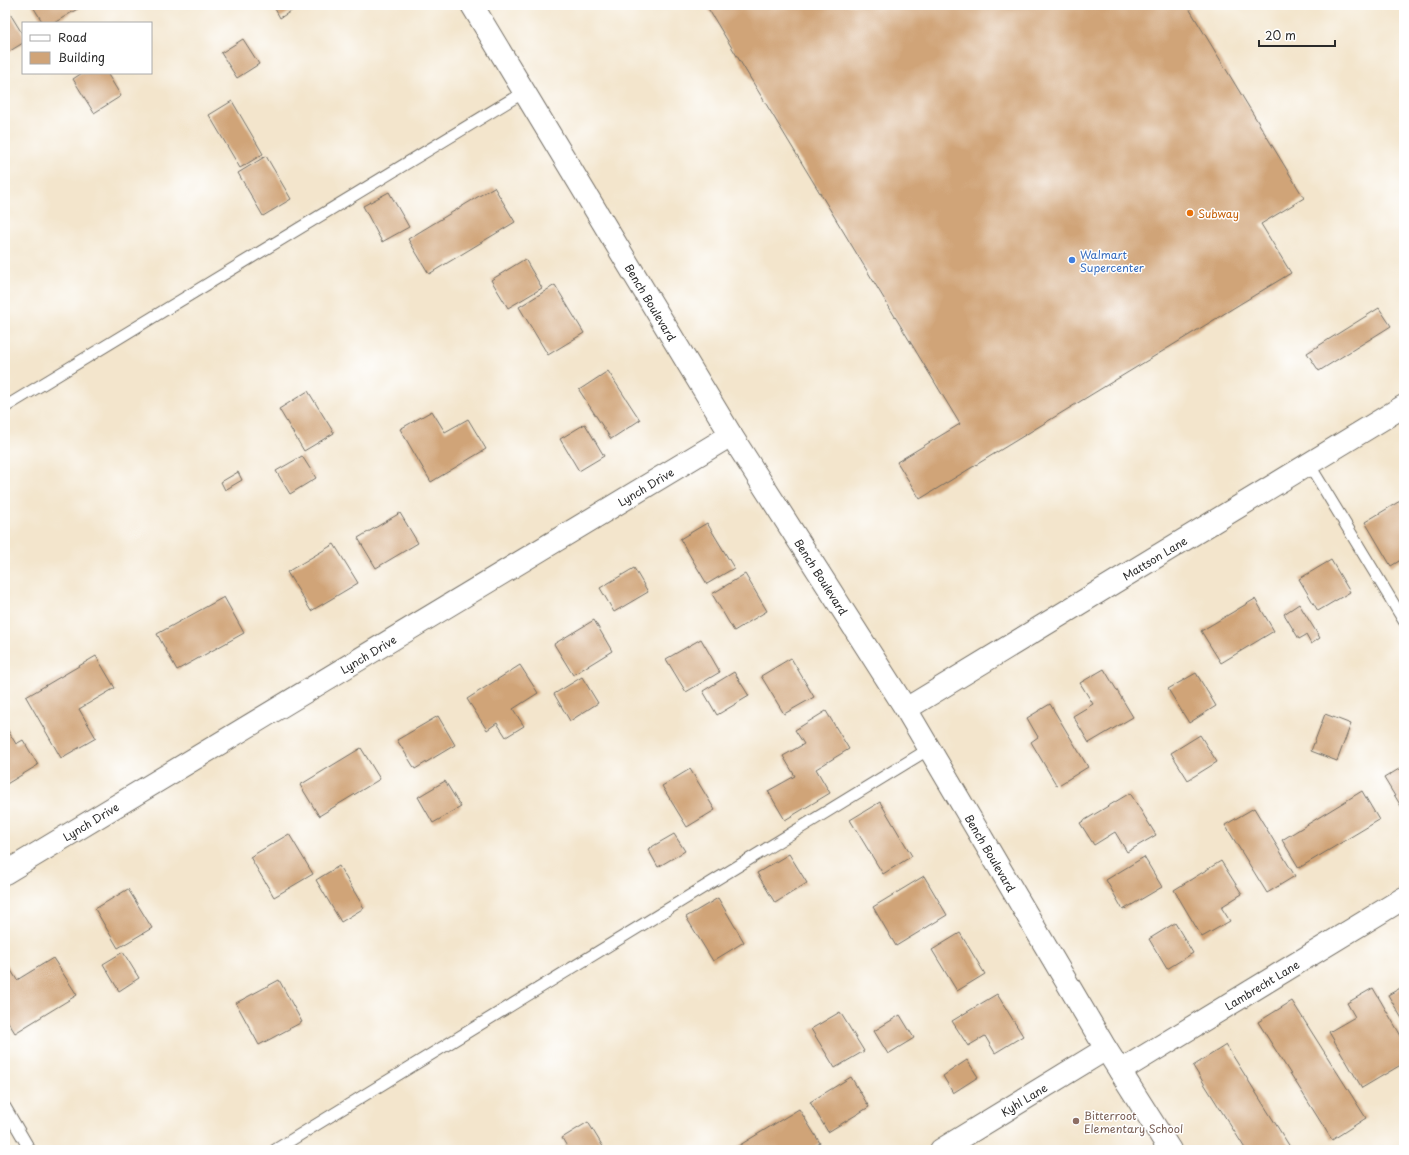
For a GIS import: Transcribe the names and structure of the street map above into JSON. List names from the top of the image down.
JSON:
{
  "streets": {
    "street": [
      "Bench Boulevard",
      "Lynch Drive",
      "Mattson Lane",
      "Lambrecht Lane",
      "Kyhl Lane"
    ]
  },
  "crossings": [
    ["Bench Boulevard", "Lynch Drive"],
    ["Bench Boulevard", "Mattson Lane"],
    ["Bench Boulevard", "Lambrecht Lane"],
    ["Bench Boulevard", "Kyhl Lane"]
  ],
  "places": ["Subway", "Walmart Supercenter", "Bitterroot Elementary School"],
  "legend": ["Road", "Building"],
  "scale_bar": "20 m"
}
